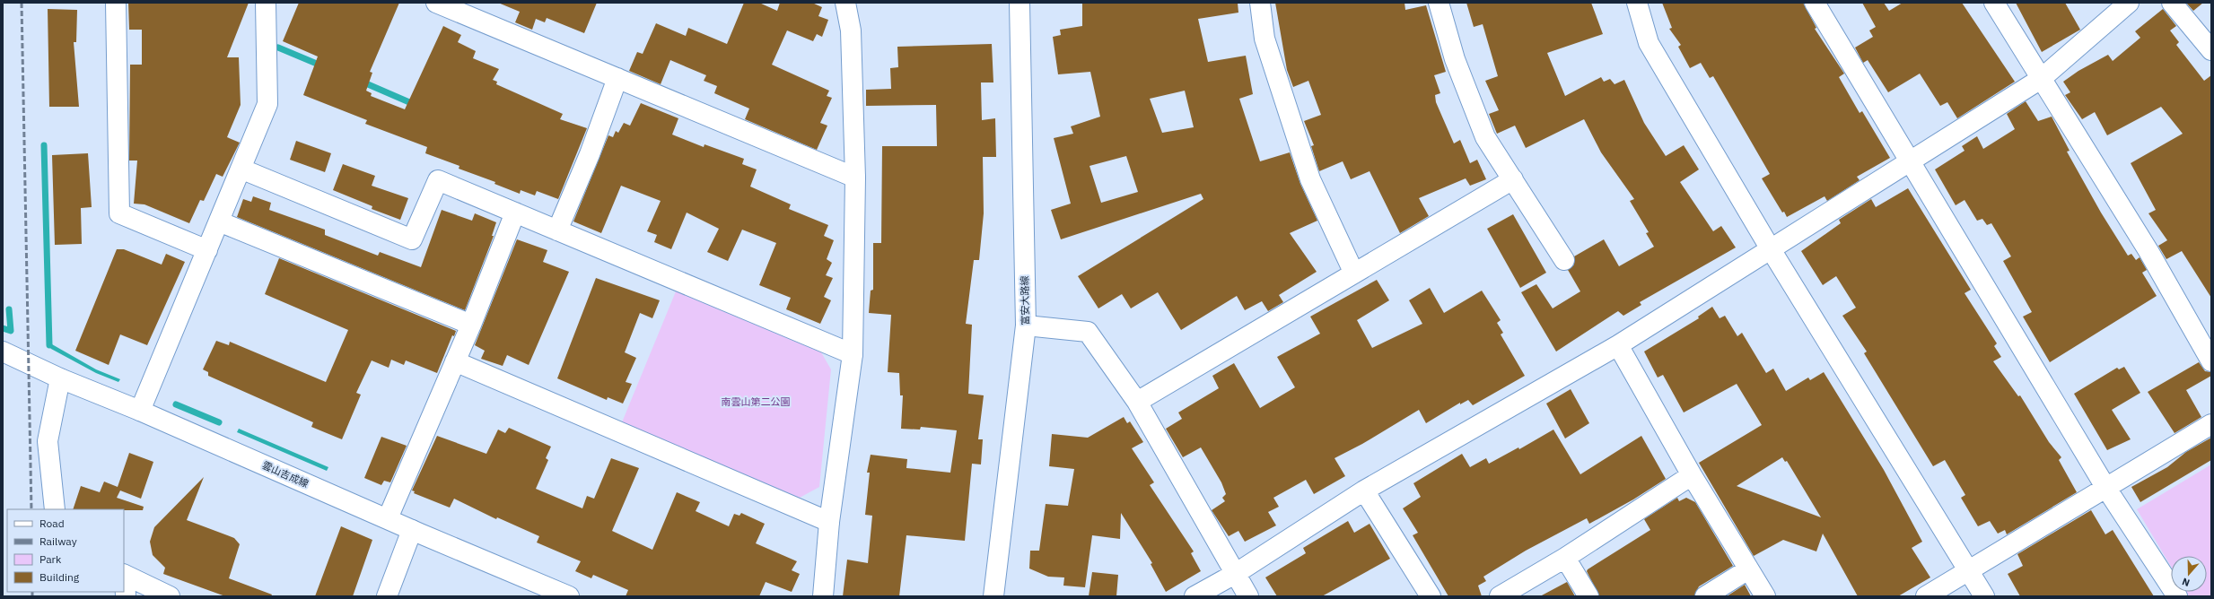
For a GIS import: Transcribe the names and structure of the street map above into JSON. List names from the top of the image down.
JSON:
{
  "streets": {
    "street": ["富安大路線", "雲山吉成線"]
  },
  "parks": ["南雲山第二公園"],
  "legend": [
    "Road",
    "Railway",
    "Park",
    "Building"
  ],
  "north": "bottom"
}
